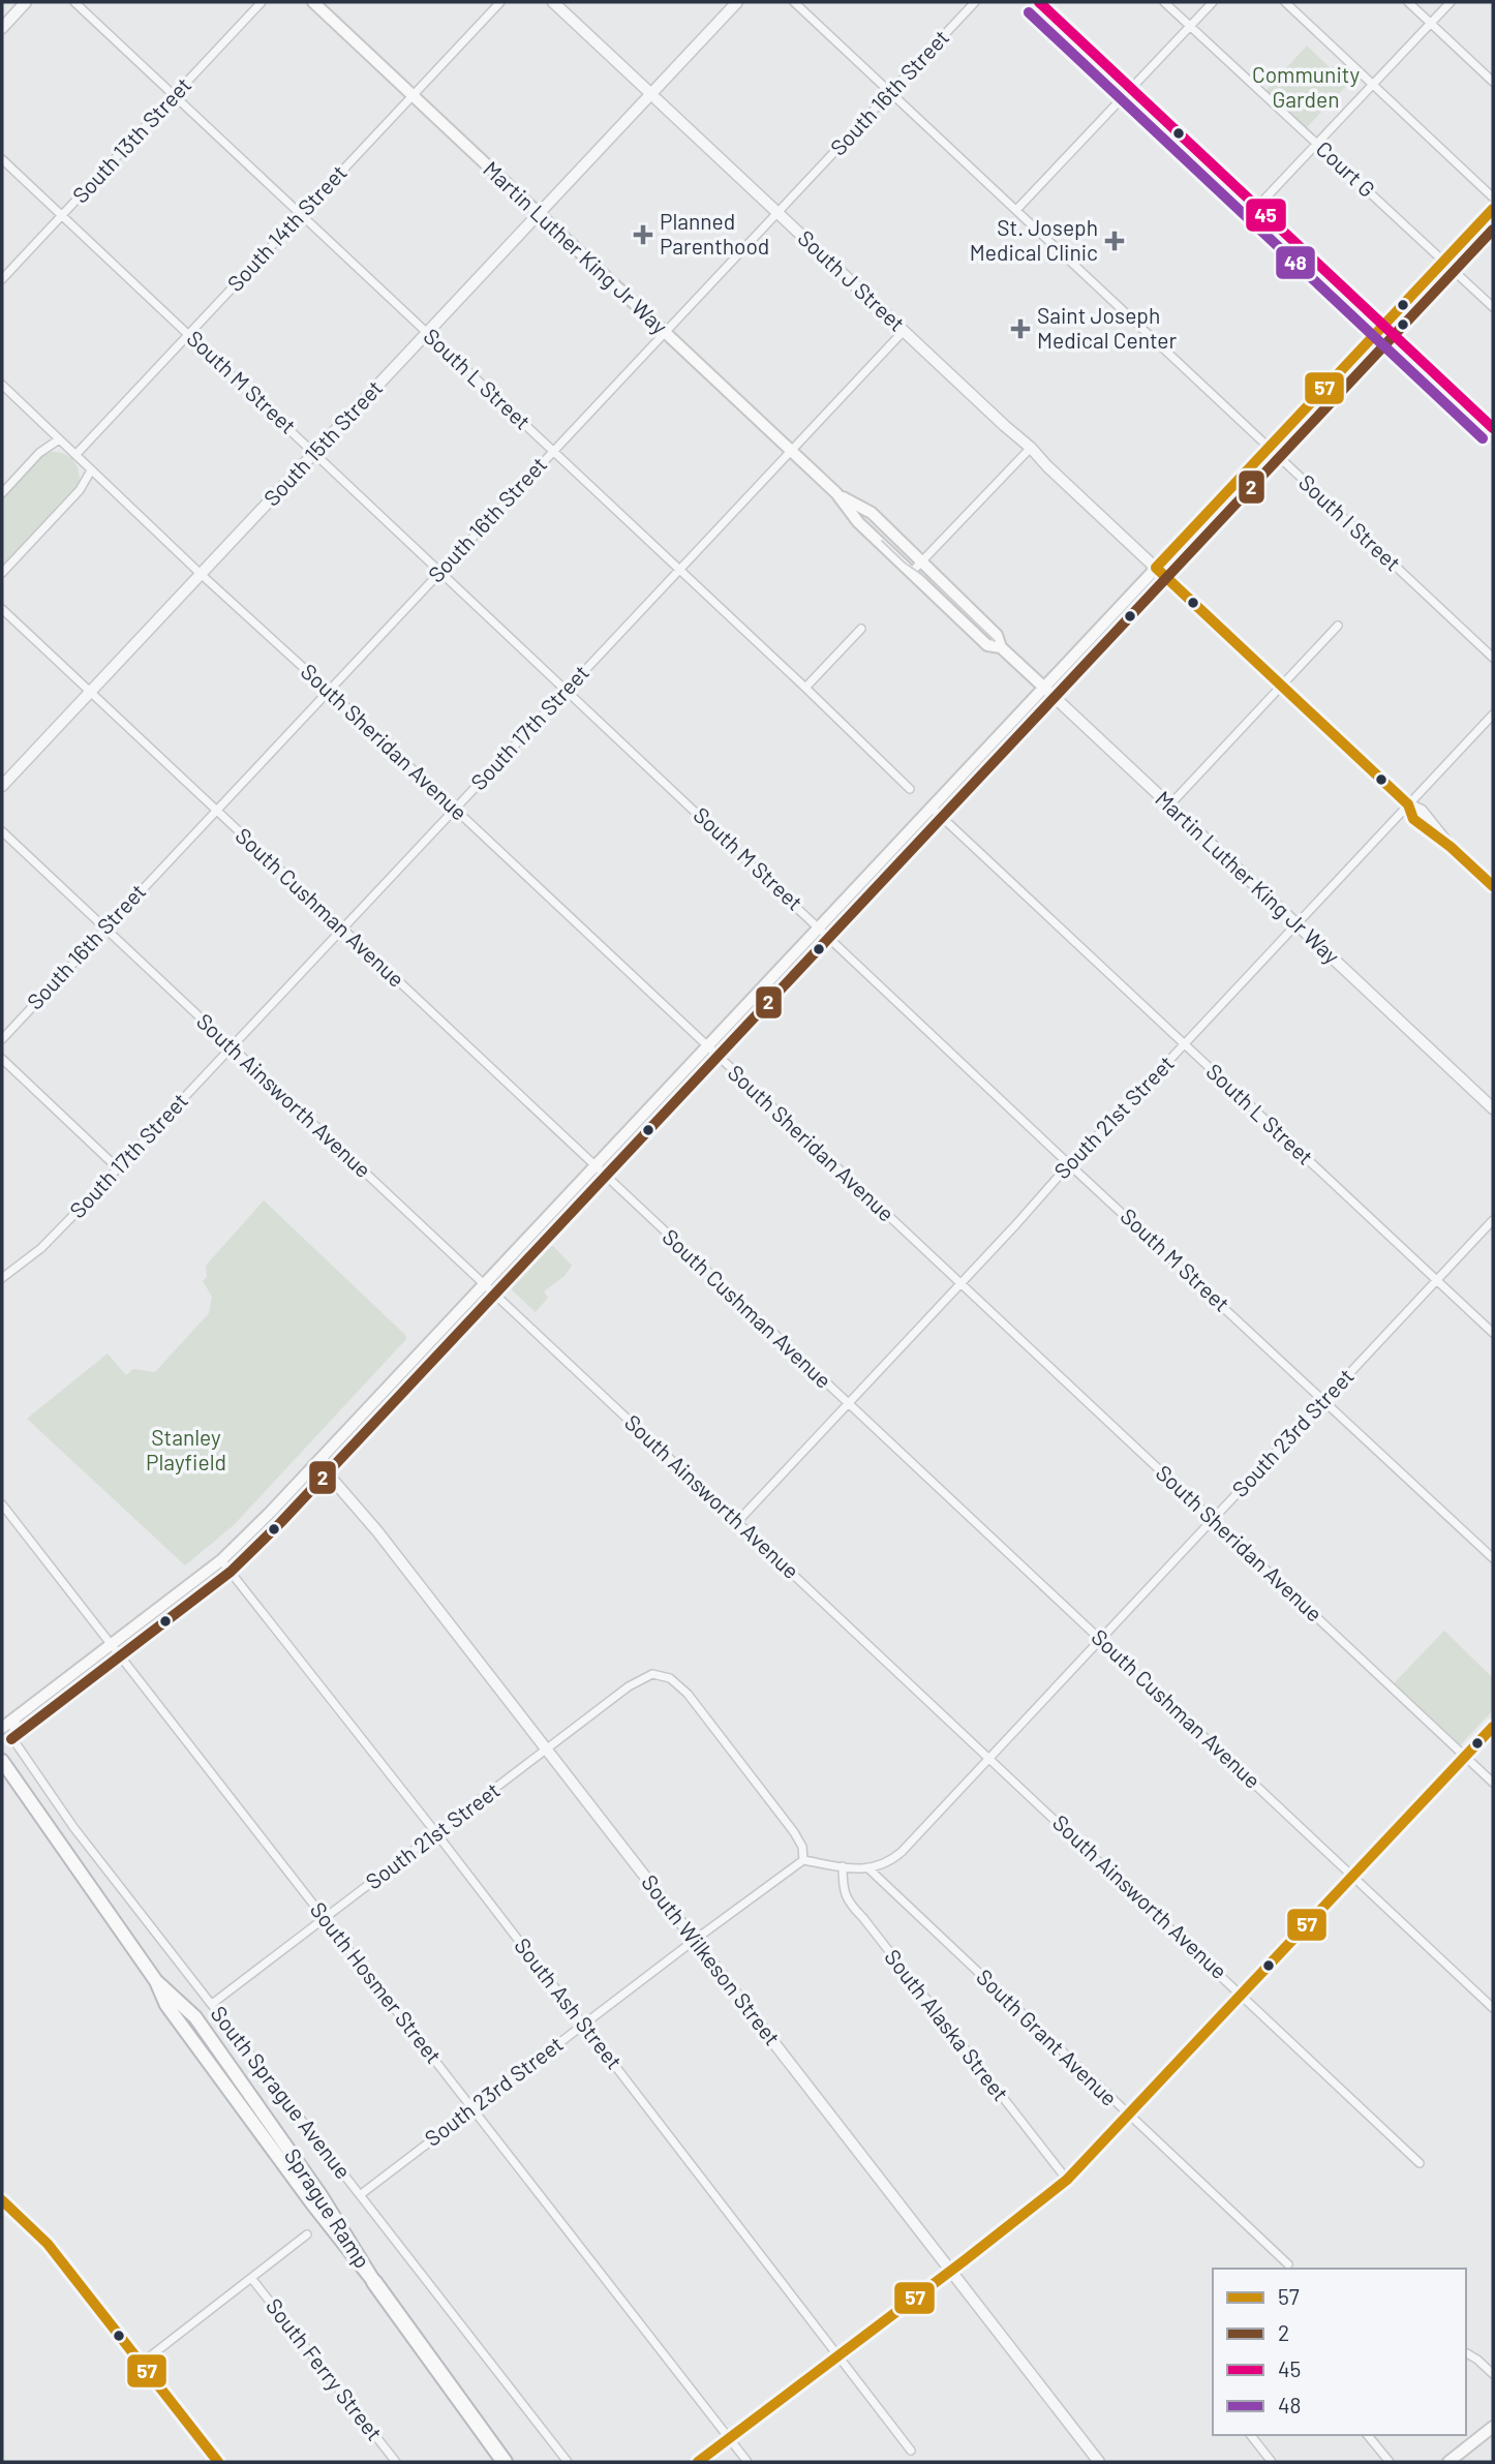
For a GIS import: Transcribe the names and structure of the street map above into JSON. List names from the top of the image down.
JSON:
{
  "streets": {
    "highway": ["Sprague Ramp"],
    "main road": ["Martin Luther King Jr Way"],
    "street": [
      "South 16th Street",
      "South 13th Street",
      "Court G",
      "South 14th Street",
      "South J Street",
      "South L Street",
      "South M Street",
      "South 15th Street",
      "South I Street",
      "South 17th Street",
      "South Sheridan Avenue",
      "South Cushman Avenue",
      "South Ainsworth Avenue",
      "South 21st Street",
      "South 23rd Street",
      "South Wilkeson Street",
      "South Hosmer Street",
      "South Ash Street",
      "South Alaska Street",
      "South Grant Avenue",
      "South Sprague Avenue",
      "South Ferry Street"
    ]
  },
  "crossings": [
    ["South 16th Street", "Martin Luther King Jr Way"],
    ["South 16th Street", "South J Street"],
    ["South 16th Street", "South L Street"],
    ["South 16th Street", "South M Street"],
    ["South 16th Street", "South I Street"],
    ["South 16th Street", "South Sheridan Avenue"],
    ["South 16th Street", "South Cushman Avenue"],
    ["South 16th Street", "South Ainsworth Avenue"],
    ["South 13th Street", "South L Street"],
    ["South 13th Street", "South M Street"],
    ["South 14th Street", "Martin Luther King Jr Way"],
    ["South 14th Street", "South L Street"],
    ["South 14th Street", "South M Street"],
    ["South 14th Street", "South Sheridan Avenue"],
    ["Martin Luther King Jr Way", "South 15th Street"],
    ["Martin Luther King Jr Way", "South 17th Street"],
    ["Martin Luther King Jr Way", "South 21st Street"],
    ["South J Street", "South 15th Street"],
    ["South J Street", "South 17th Street"],
    ["South L Street", "South 15th Street"],
    ["South L Street", "South 17th Street"],
    ["South L Street", "South 21st Street"],
    ["South L Street", "South 23rd Street"],
    ["South M Street", "South 15th Street"],
    ["South M Street", "South 17th Street"],
    ["South M Street", "South 21st Street"],
    ["South M Street", "South 23rd Street"],
    ["South 15th Street", "South Sheridan Avenue"],
    ["South 15th Street", "South Cushman Avenue"],
    ["South 17th Street", "South Sheridan Avenue"],
    ["South 17th Street", "South Cushman Avenue"],
    ["South 17th Street", "South Ainsworth Avenue"],
    ["South Sheridan Avenue", "South 21st Street"],
    ["South Sheridan Avenue", "South 23rd Street"],
    ["South Cushman Avenue", "South 21st Street"],
    ["South Cushman Avenue", "South 23rd Street"],
    ["South Ainsworth Avenue", "South 21st Street"],
    ["South Ainsworth Avenue", "South 23rd Street"],
    ["South 21st Street", "South 23rd Street"],
    ["South 21st Street", "South Wilkeson Street"],
    ["South 21st Street", "South Hosmer Street"],
    ["South 21st Street", "South Ash Street"],
    ["South 21st Street", "South Sprague Avenue"],
    ["South 23rd Street", "South Wilkeson Street"],
    ["South 23rd Street", "South Hosmer Street"],
    ["South 23rd Street", "South Ash Street"],
    ["South 23rd Street", "South Grant Avenue"],
    ["South 23rd Street", "South Sprague Avenue"]
  ],
  "parks": ["Community Garden", "Stanley Playfield"],
  "places": {
    "health": ["Planned Parenthood", "St. Joseph Medical Clinic", "Saint Joseph Medical Center"]
  },
  "lines": [
    "transit line 45",
    "transit line 48",
    "transit line 57",
    "transit line 2"
  ],
  "legend": [
    "57",
    "2",
    "45",
    "48"
  ]
}
